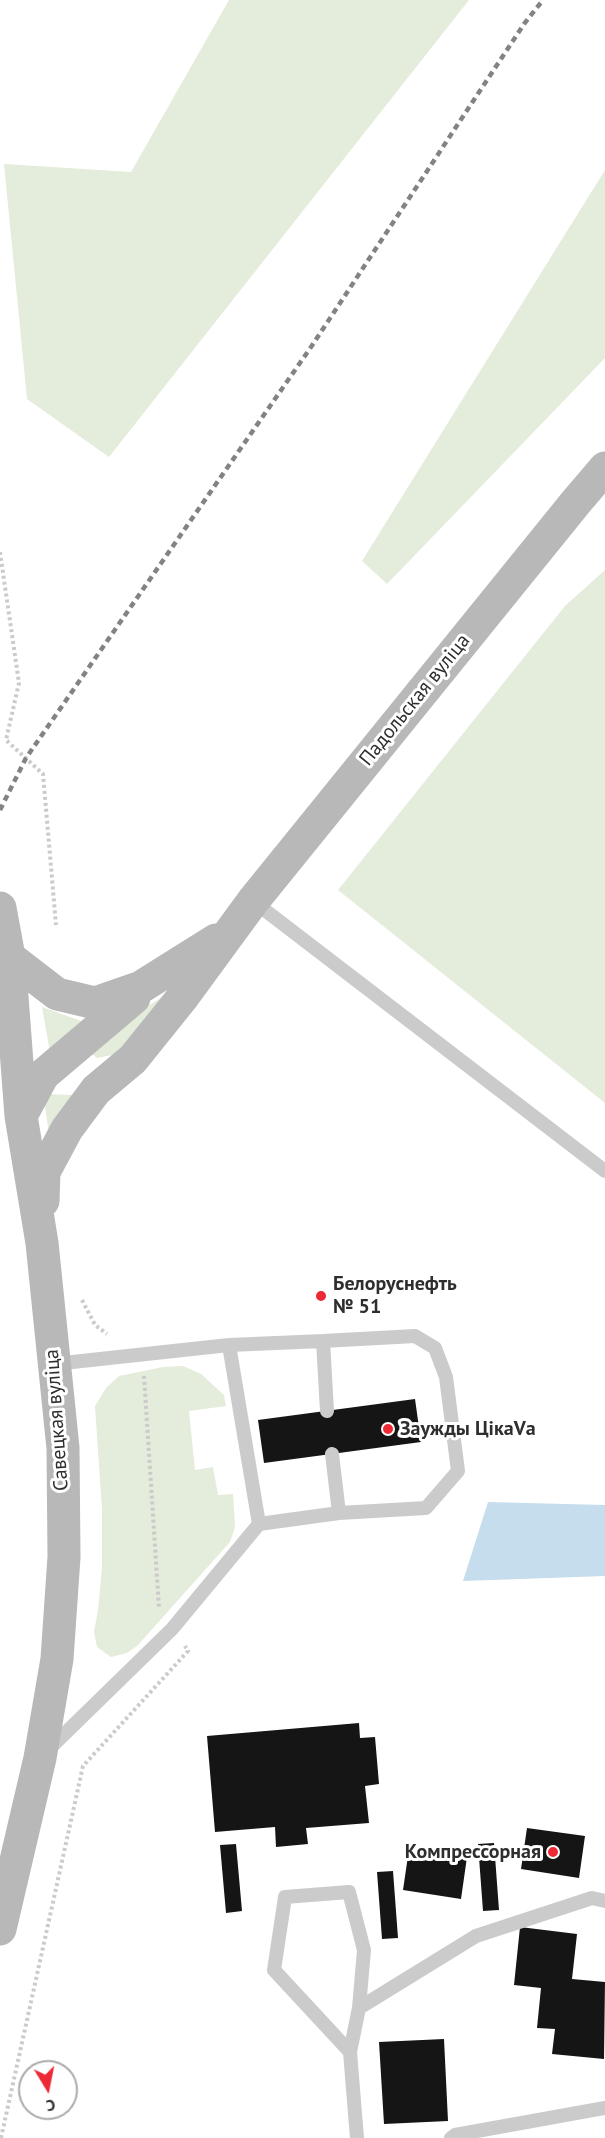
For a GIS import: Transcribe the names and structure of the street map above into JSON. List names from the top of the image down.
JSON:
{
  "streets": {
    "main road": ["Падольская вуліца", "Савецкая вуліца"]
  },
  "crossings": [
    ["Падольская вуліца", "Савецкая вуліца"]
  ],
  "places": ["Белоруснефть № 51", "Заужды ЦікаVа", "Компрессорная"],
  "north": "bottom"
}
